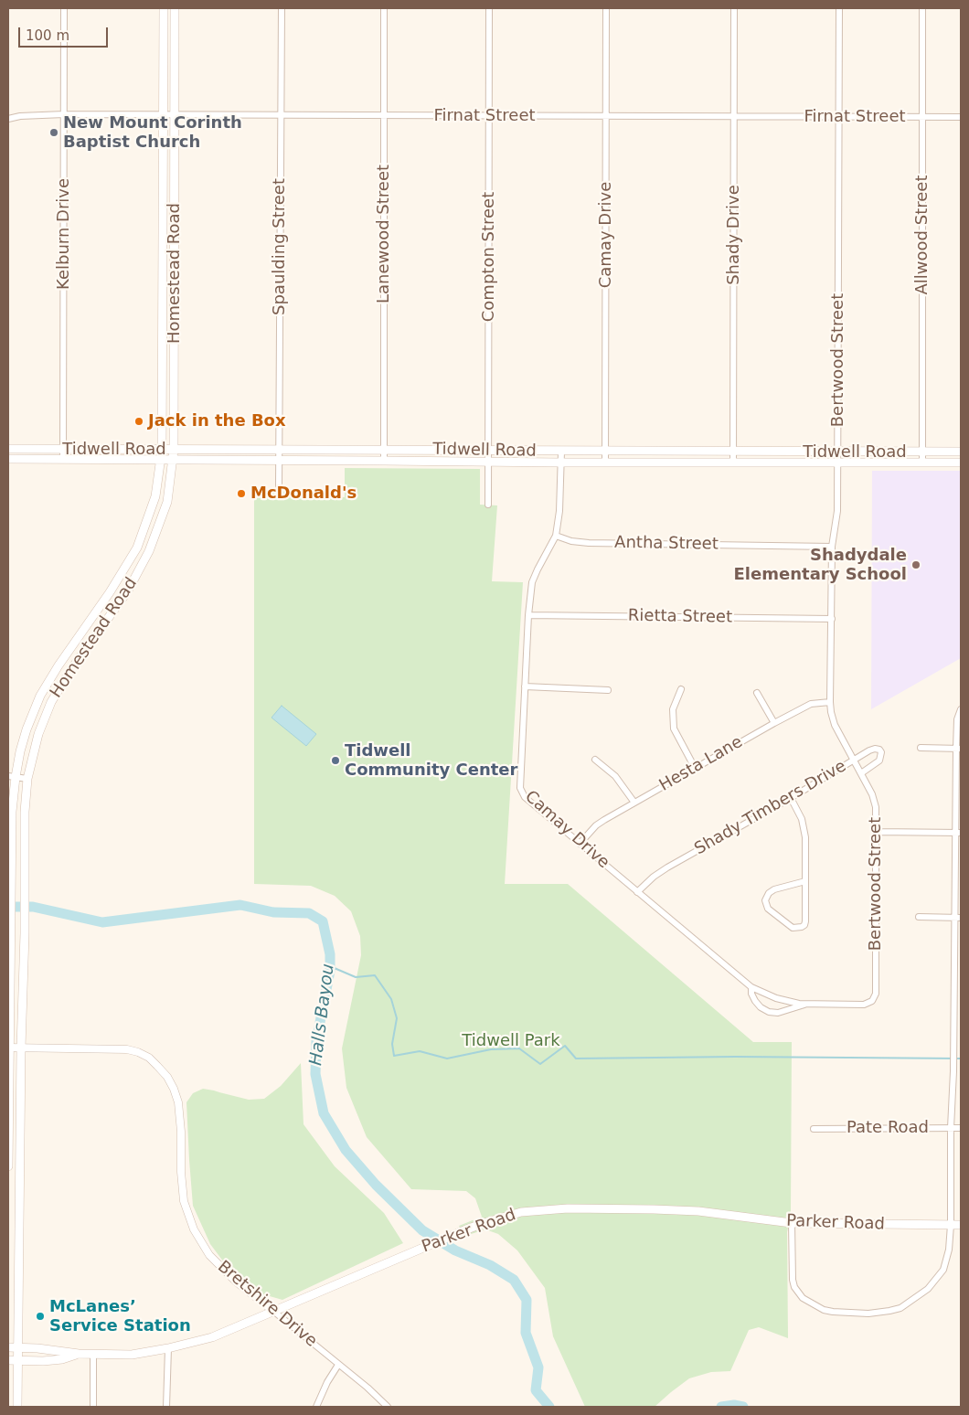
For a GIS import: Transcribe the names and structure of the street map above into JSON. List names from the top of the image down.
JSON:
{
  "streets": {
    "main road": ["Homestead Road", "Tidwell Road", "Parker Road"],
    "street": [
      "Firnat Street",
      "Kelburn Drive",
      "Lanewood Street",
      "Camay Drive",
      "Shady Drive",
      "Allwood Street",
      "Spaulding Street",
      "Compton Street",
      "Bertwood Street",
      "Antha Street",
      "Rietta Street",
      "Hesta Lane",
      "Shady Timbers Drive",
      "Pate Road",
      "Bretshire Drive"
    ]
  },
  "crossings": [
    ["Firnat Street", "Kelburn Drive"],
    ["Firnat Street", "Lanewood Street"],
    ["Firnat Street", "Camay Drive"],
    ["Firnat Street", "Shady Drive"],
    ["Firnat Street", "Allwood Street"],
    ["Firnat Street", "Spaulding Street"],
    ["Firnat Street", "Compton Street"],
    ["Firnat Street", "Homestead Road"],
    ["Firnat Street", "Bertwood Street"],
    ["Kelburn Drive", "Tidwell Road"],
    ["Lanewood Street", "Tidwell Road"],
    ["Camay Drive", "Bertwood Street"],
    ["Camay Drive", "Tidwell Road"],
    ["Camay Drive", "Antha Street"],
    ["Camay Drive", "Rietta Street"],
    ["Camay Drive", "Hesta Lane"],
    ["Camay Drive", "Shady Timbers Drive"],
    ["Shady Drive", "Tidwell Road"],
    ["Allwood Street", "Tidwell Road"],
    ["Spaulding Street", "Tidwell Road"],
    ["Compton Street", "Tidwell Road"],
    ["Homestead Road", "Tidwell Road"],
    ["Homestead Road", "Parker Road"],
    ["Homestead Road", "Bretshire Drive"],
    ["Bertwood Street", "Tidwell Road"],
    ["Bertwood Street", "Antha Street"],
    ["Bertwood Street", "Rietta Street"],
    ["Bertwood Street", "Hesta Lane"],
    ["Bertwood Street", "Shady Timbers Drive"],
    ["Parker Road", "Bretshire Drive"]
  ],
  "water": ["Halls Bayou"],
  "parks": ["Tidwell Park"],
  "places": [
    "New Mount Corinth Baptist Church",
    "Jack in the Box",
    "McDonald's",
    "Shadydale Elementary School",
    "Tidwell Community Center",
    "McLanes’ Service Station"
  ],
  "scale_bar": "100 m"
}
